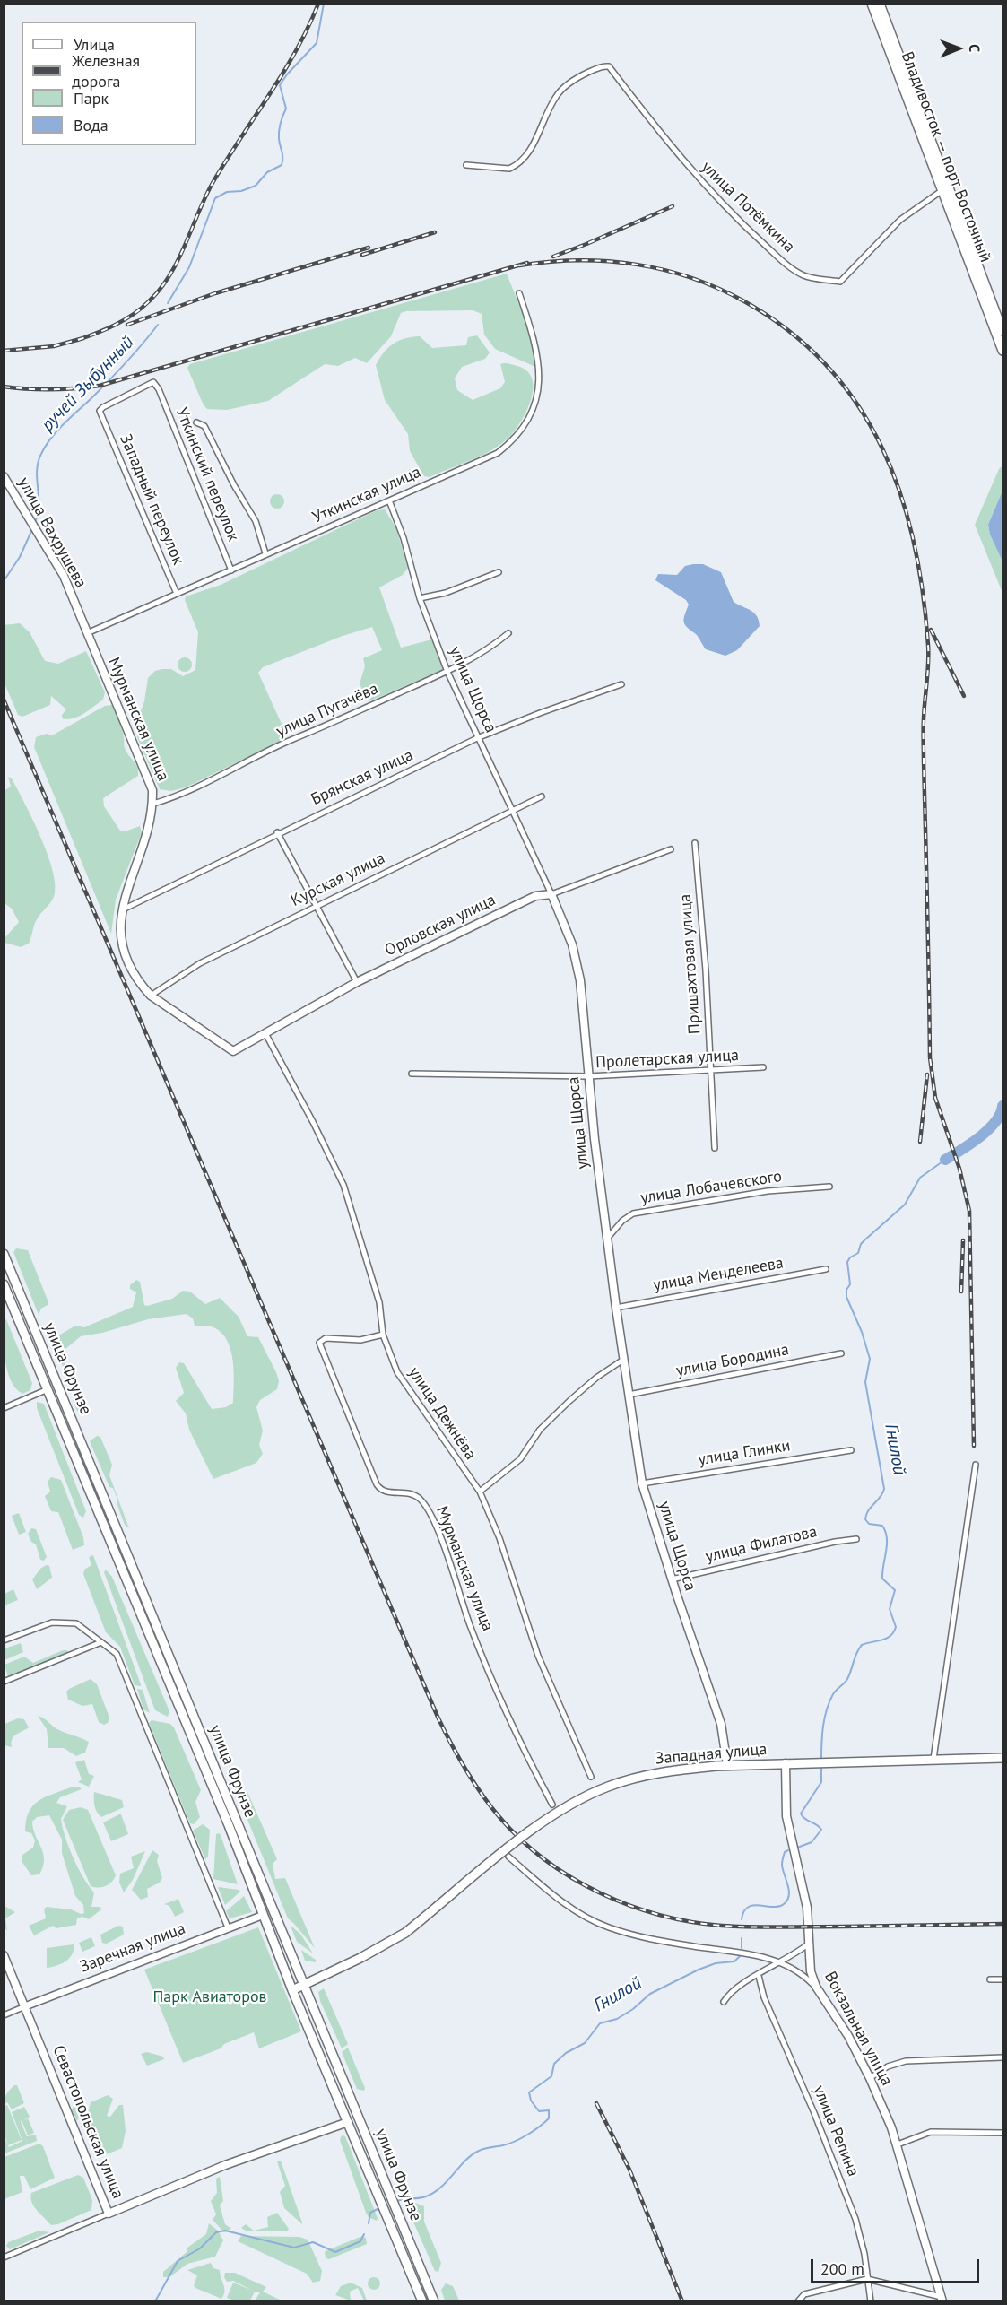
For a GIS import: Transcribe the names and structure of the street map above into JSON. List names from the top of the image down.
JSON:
{
  "streets": {
    "main road": [
      "Владивосток — порт Восточный",
      "улица Вахрушева",
      "улица Щорса",
      "Мурманская улица",
      "Орловская улица",
      "улица Фрунзе",
      "Западная улица",
      "Заречная улица",
      "Вокзальная улица",
      "Севастопольская улица"
    ],
    "street": [
      "улица Потёмкина",
      "Уткинский переулок",
      "Уткинская улица",
      "Западный переулок",
      "улица Пугачёва",
      "Брянская улица",
      "Курская улица",
      "Пришахтовая улица",
      "Пролетарская улица",
      "улица Лобачевского",
      "улица Менделеева",
      "улица Бородина",
      "улица Дежнёва",
      "улица Глинки",
      "улица Филатова",
      "улица Репина"
    ]
  },
  "crossings": [
    ["Владивосток — порт Восточный", "улица Потёмкина"],
    ["Уткинский переулок", "Уткинская улица"],
    ["Уткинский переулок", "Западный переулок"],
    ["Уткинская улица", "Западный переулок"],
    ["Уткинская улица", "улица Вахрушева"],
    ["Уткинская улица", "улица Щорса"],
    ["Уткинская улица", "Мурманская улица"],
    ["улица Вахрушева", "Мурманская улица"],
    ["улица Щорса", "улица Пугачёва"],
    ["улица Щорса", "Брянская улица"],
    ["улица Щорса", "Курская улица"],
    ["улица Щорса", "Орловская улица"],
    ["улица Щорса", "Пролетарская улица"],
    ["улица Щорса", "улица Лобачевского"],
    ["улица Щорса", "улица Менделеева"],
    ["улица Щорса", "улица Бородина"],
    ["улица Щорса", "улица Глинки"],
    ["улица Щорса", "улица Филатова"],
    ["улица Щорса", "Западная улица"],
    ["улица Пугачёва", "Мурманская улица"],
    ["Мурманская улица", "Брянская улица"],
    ["Мурманская улица", "Курская улица"],
    ["Мурманская улица", "Орловская улица"],
    ["Мурманская улица", "улица Дежнёва"],
    ["Орловская улица", "улица Дежнёва"],
    ["Пришахтовая улица", "Пролетарская улица"],
    ["улица Фрунзе", "Западная улица"],
    ["улица Фрунзе", "Заречная улица"],
    ["улица Фрунзе", "Севастопольская улица"],
    ["Западная улица", "Вокзальная улица"],
    ["Заречная улица", "Севастопольская улица"]
  ],
  "water": ["ручей Зыбунный", "Гнилой"],
  "parks": ["Парк Авиаторов"],
  "legend": [
    "Улица",
    "Железная дорога",
    "Парк",
    "Вода"
  ],
  "scale_bar": "200 m",
  "north": "right"
}
